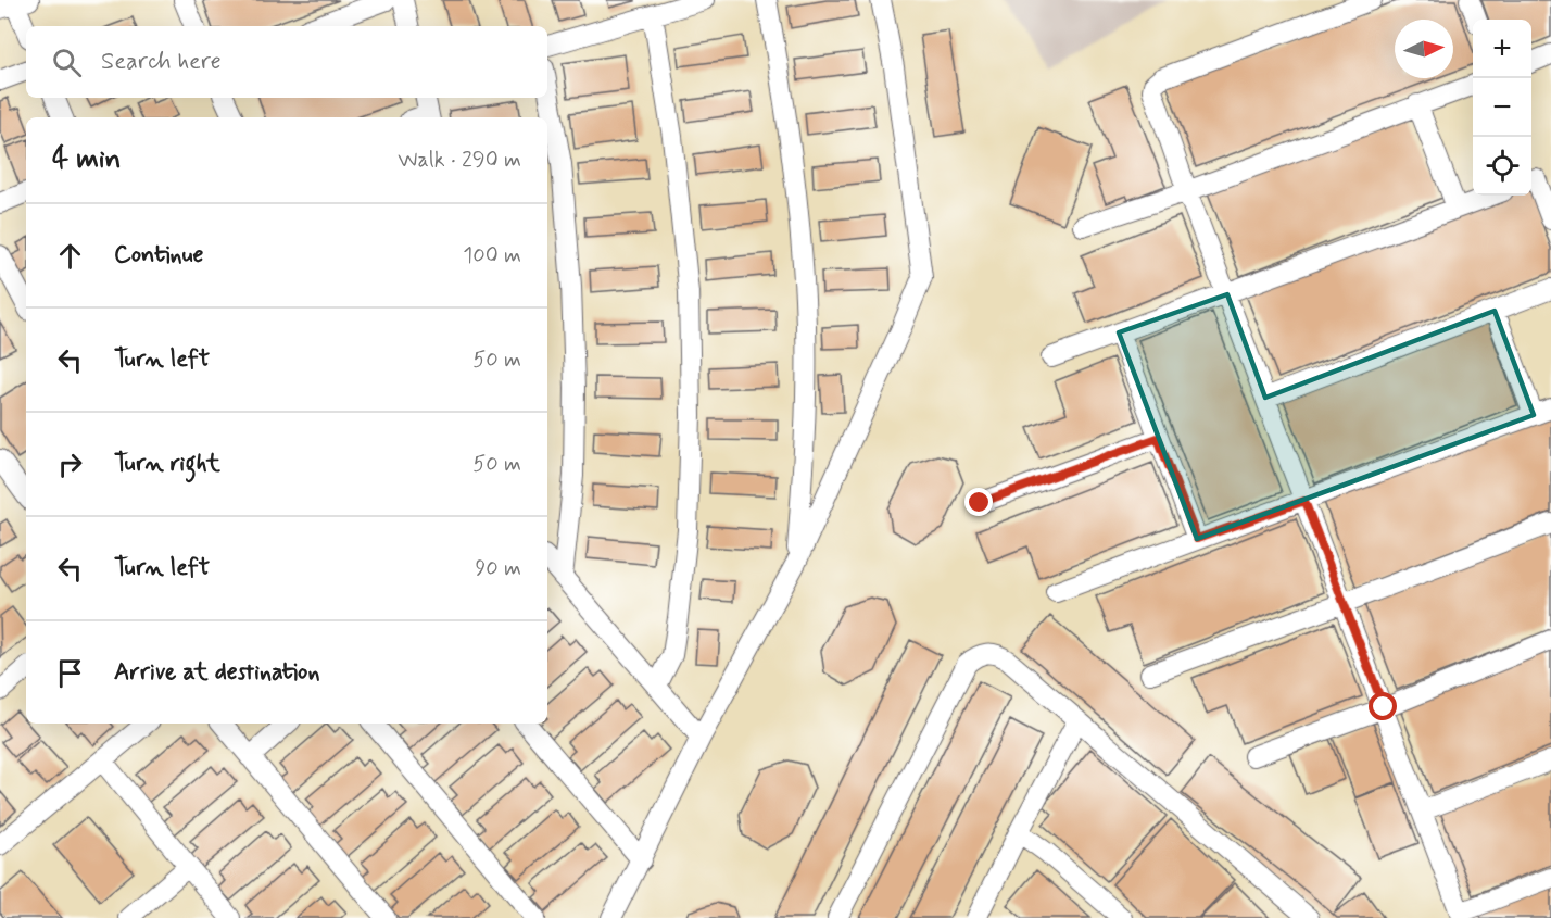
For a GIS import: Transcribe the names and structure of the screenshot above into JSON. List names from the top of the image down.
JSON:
{
  "north": "right",
  "page": {
    "map_buttons": ["+", "−"],
    "search": "Search here",
    "heading": ["4 min", "Walk · 290 m"],
    "list": [
      ["Continue", "100 m"],
      ["Turn left", "50 m"],
      ["Turn right", "50 m"],
      ["Turn left", "90 m"],
      "Arrive at destination"
    ]
  }
}
